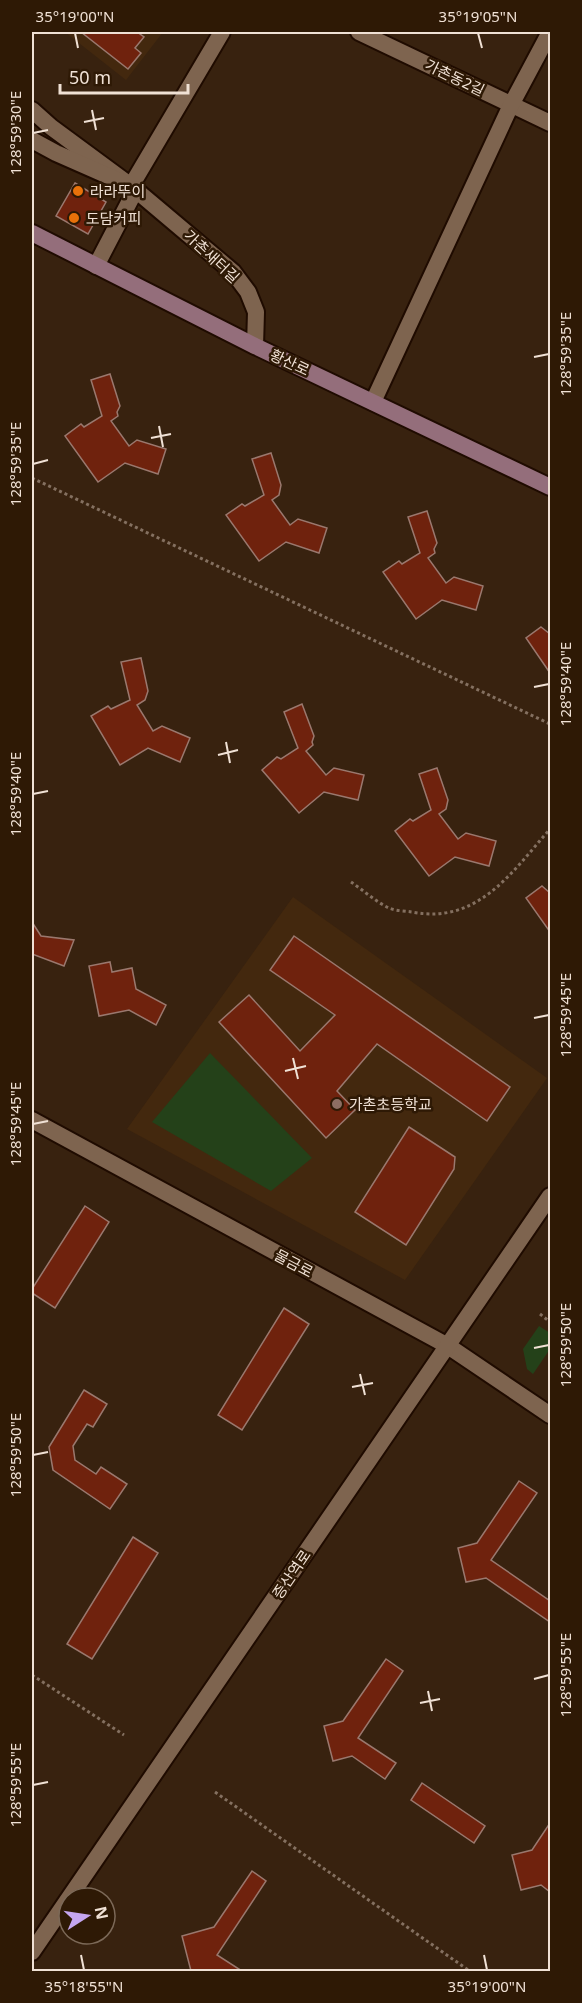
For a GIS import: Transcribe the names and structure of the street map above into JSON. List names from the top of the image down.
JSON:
{
  "streets": {
    "main road": ["황산로"],
    "street": [
      "가촌동2길",
      "가촌새터길",
      "물금로",
      "증산역로"
    ]
  },
  "crossings": [
    ["가촌새터길", "황산로"],
    ["물금로", "증산역로"]
  ],
  "places": ["라라뚜이", "도담커피", "가촌초등학교"],
  "scale_bar": "50 m",
  "north": "right",
  "coordinates": [
    "35°19'00\"N",
    "35°19'05\"N",
    "128°59'30\"E",
    "128°59'35\"E",
    "128°59'40\"E",
    "128°59'45\"E",
    "128°59'50\"E",
    "128°59'55\"E",
    "35°18'55\"N"
  ]
}
